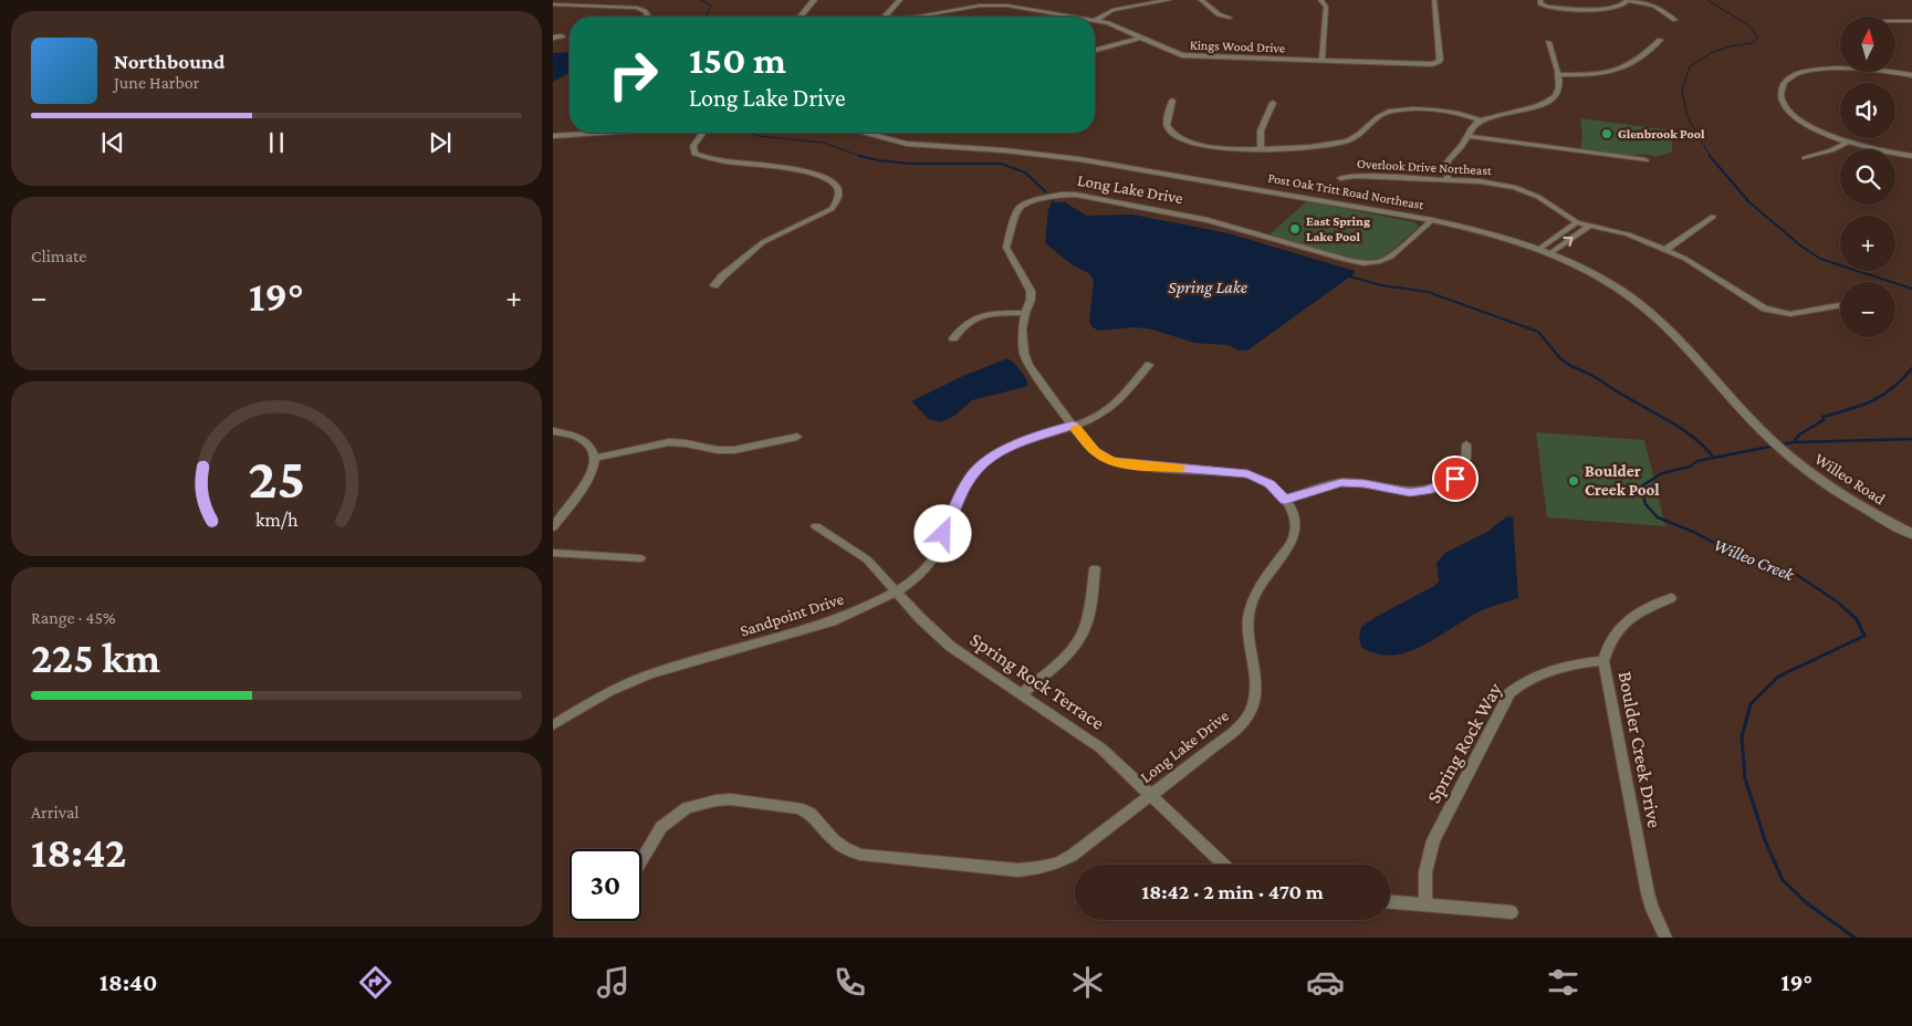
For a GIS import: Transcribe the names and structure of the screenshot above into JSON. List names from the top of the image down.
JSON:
{
  "streets": {
    "street": [
      "Kings Wood Drive",
      "Overlook Drive Northeast",
      "Long Lake Drive",
      "Post Oak Tritt Road Northeast",
      "Willeo Road",
      "Sandpoint Drive",
      "Spring Rock Terrace",
      "Spring Rock Way",
      "Boulder Creek Drive"
    ]
  },
  "crossings": [
    ["Long Lake Drive", "Post Oak Tritt Road Northeast"],
    ["Long Lake Drive", "Sandpoint Drive"],
    ["Long Lake Drive", "Spring Rock Terrace"],
    ["Post Oak Tritt Road Northeast", "Willeo Road"],
    ["Sandpoint Drive", "Spring Rock Terrace"],
    ["Spring Rock Way", "Boulder Creek Drive"]
  ],
  "water": ["Spring Lake", "Willeo Creek"],
  "places": ["Glenbrook Pool", "East Spring Lake Pool", "Boulder Creek Pool"],
  "north": "top",
  "page": {
    "map_buttons": ["+", "−"],
    "turn": ["150 m", "Long Lake Drive"],
    "song": ["Northbound", "June Harbor"],
    "tile": [
      "Climate",
      ["Range · 45%", "225 km"],
      ["Arrival", "18:42"]
    ],
    "heat": ["−", "19°", "+"],
    "limit": "30",
    "trip": "18:42 · 2 min · 470 m",
    "tabs": ["18:40", "19°"],
    "gauge": ["25", "km/h"]
  }
}
